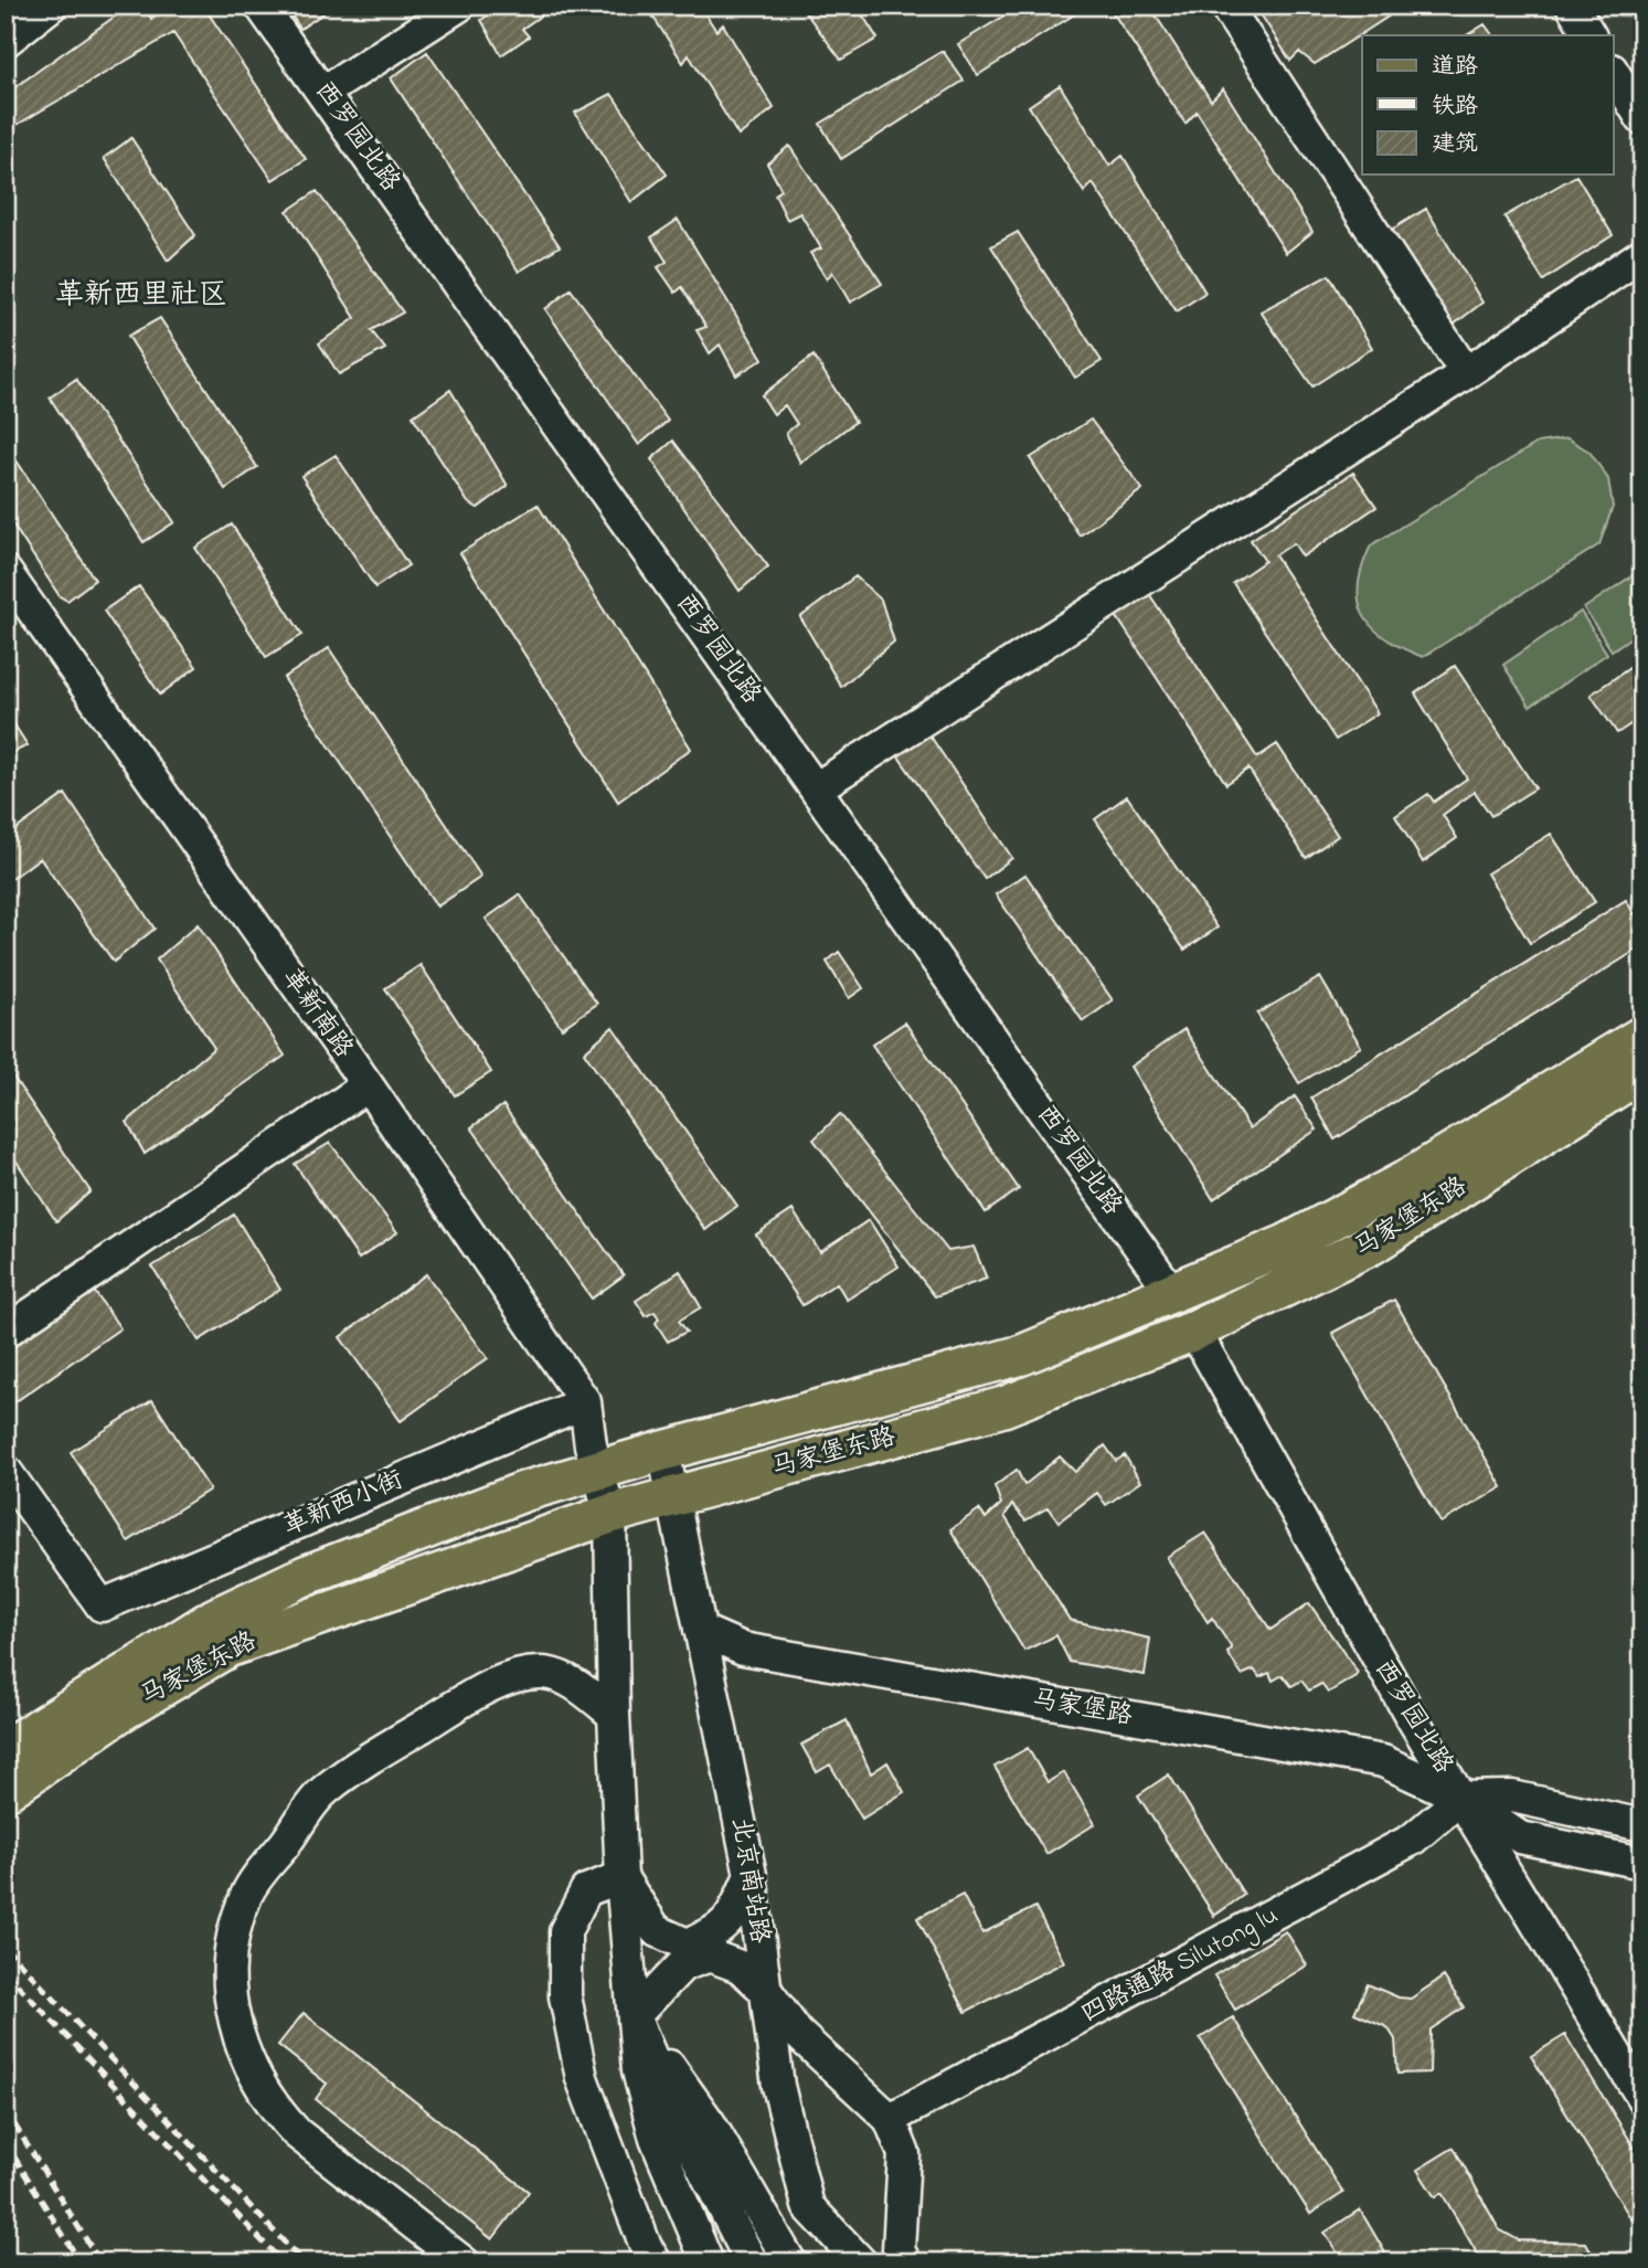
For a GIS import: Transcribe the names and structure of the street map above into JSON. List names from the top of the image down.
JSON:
{
  "streets": {
    "main road": ["马家堡东路"],
    "street": [
      "西罗园北路",
      "革新南路",
      "革新西小街",
      "马家堡路",
      "北京南站路",
      "四路通路 Silutong lu"
    ]
  },
  "crossings": [
    ["西罗园北路", "马家堡东路"],
    ["西罗园北路", "马家堡路"],
    ["西罗园北路", "四路通路 Silutong lu"],
    ["革新南路", "马家堡东路"],
    ["革新南路", "革新西小街"],
    ["马家堡东路", "北京南站路"],
    ["马家堡路", "北京南站路"],
    ["马家堡路", "四路通路 Silutong lu"],
    ["北京南站路", "四路通路 Silutong lu"]
  ],
  "districts": ["革新西里社区"],
  "legend": ["道路", "铁路", "建筑"]
}
